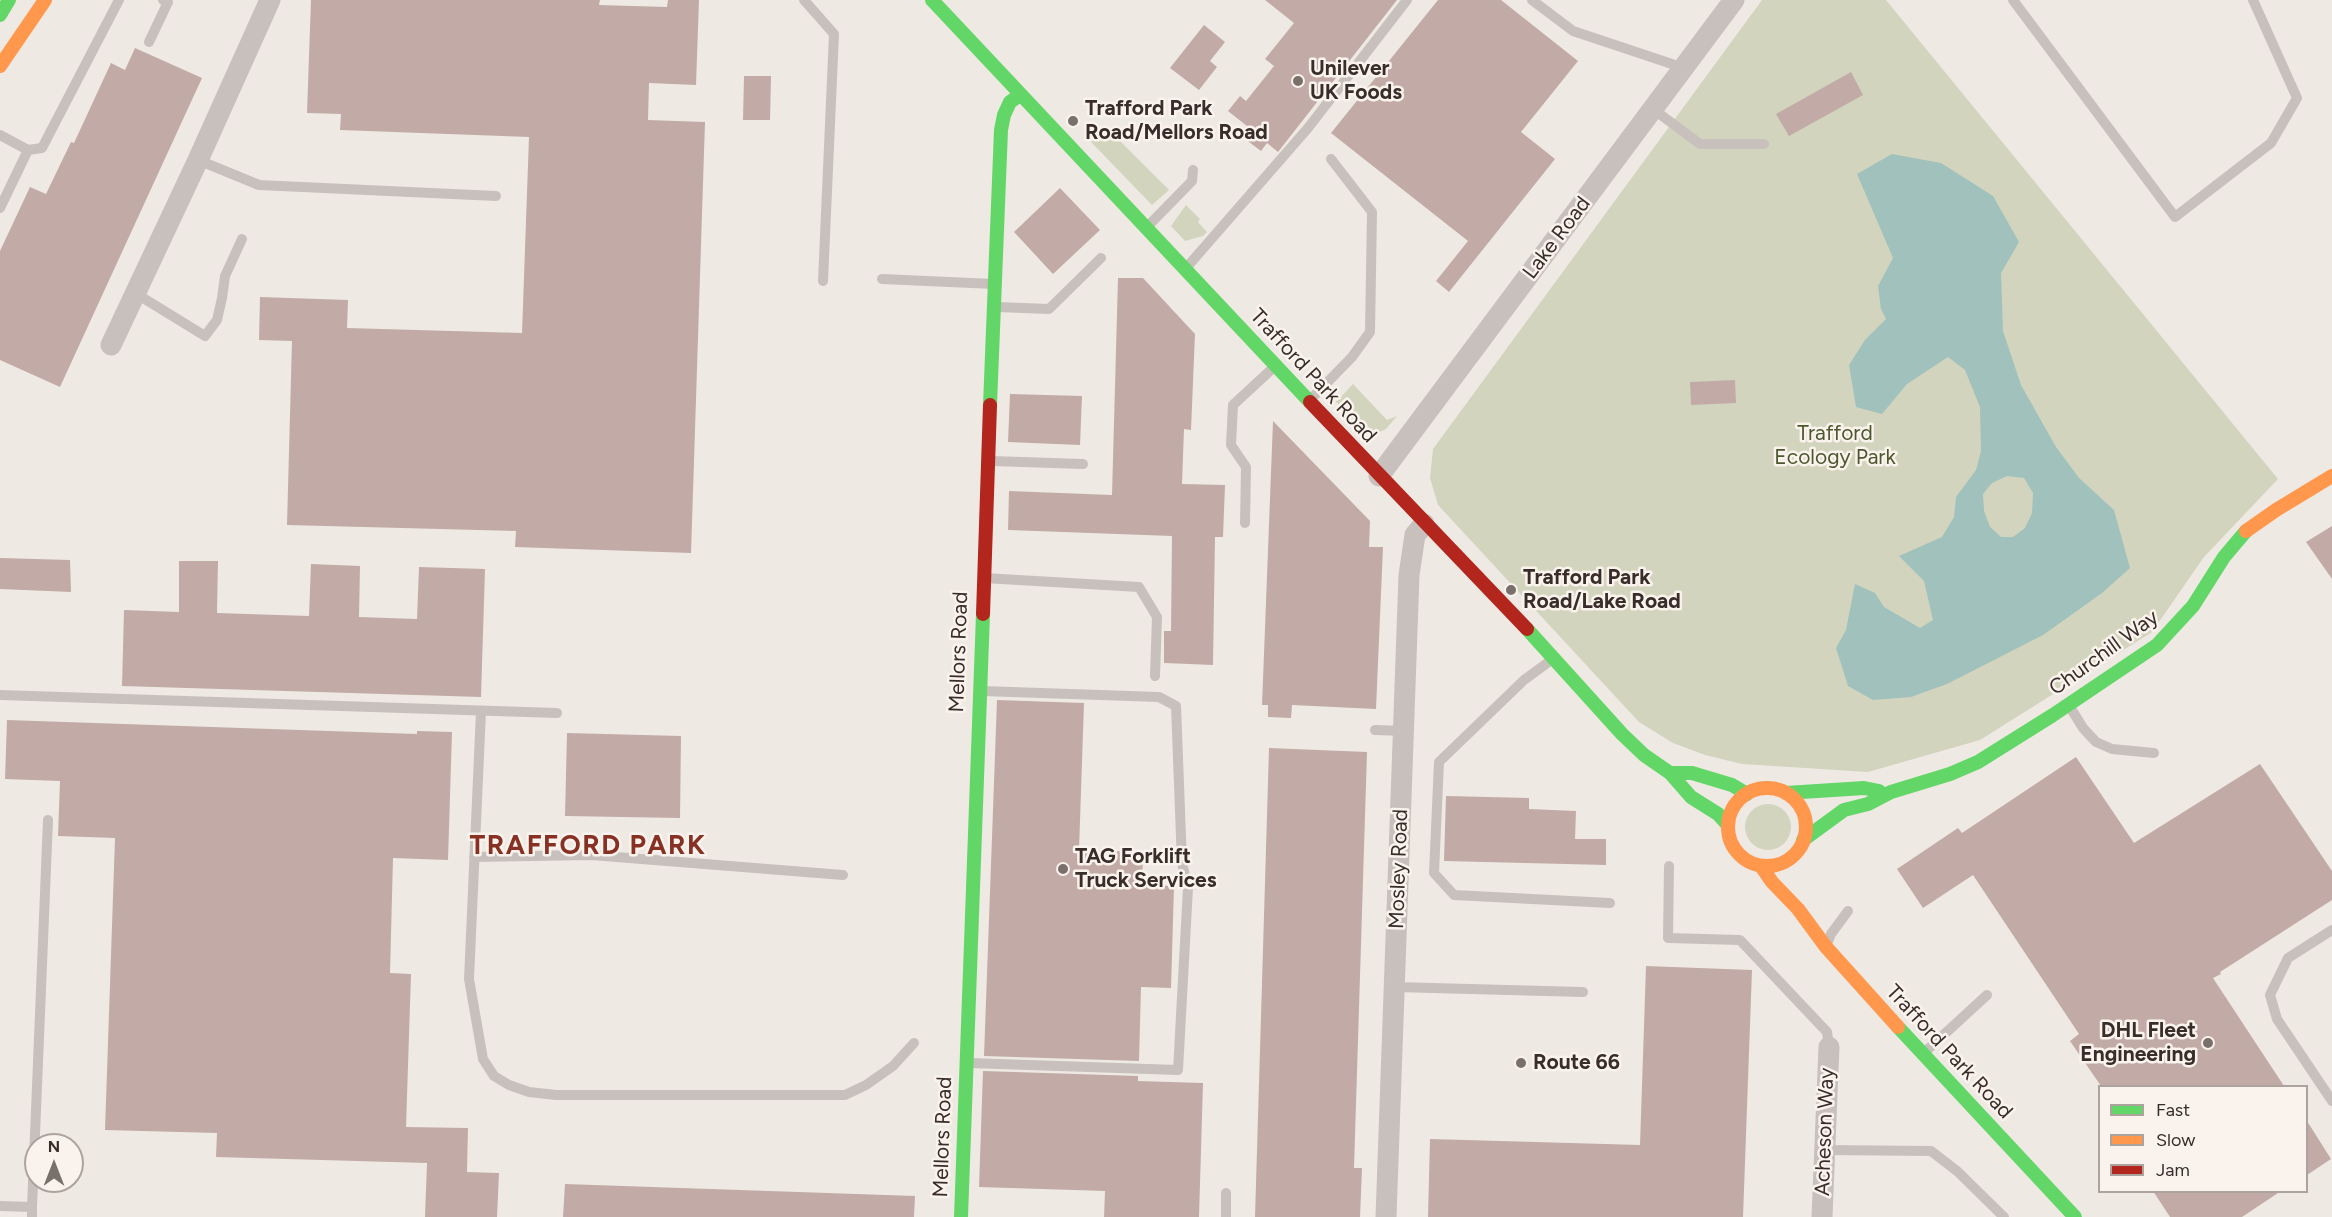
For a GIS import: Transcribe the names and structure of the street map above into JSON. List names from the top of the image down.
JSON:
{
  "streets": {
    "street": [
      "Lake Road",
      "Trafford Park Road",
      "Mellors Road",
      "Churchill Way",
      "Mosley Road",
      "Acheson Way"
    ]
  },
  "crossings": [
    ["Lake Road", "Trafford Park Road"],
    ["Trafford Park Road", "Mellors Road"],
    ["Trafford Park Road", "Churchill Way"],
    ["Trafford Park Road", "Mosley Road"]
  ],
  "districts": ["TRAFFORD PARK"],
  "parks": ["Trafford Ecology Park"],
  "places": [
    "Unilever UK Foods",
    "Trafford Park Road/Mellors Road",
    "Trafford Park Road/Lake Road",
    "TAG Forklift Truck Services",
    "DHL Fleet Engineering",
    "Route 66"
  ],
  "legend": ["Fast", "Slow", "Jam"],
  "north": "top"
}
